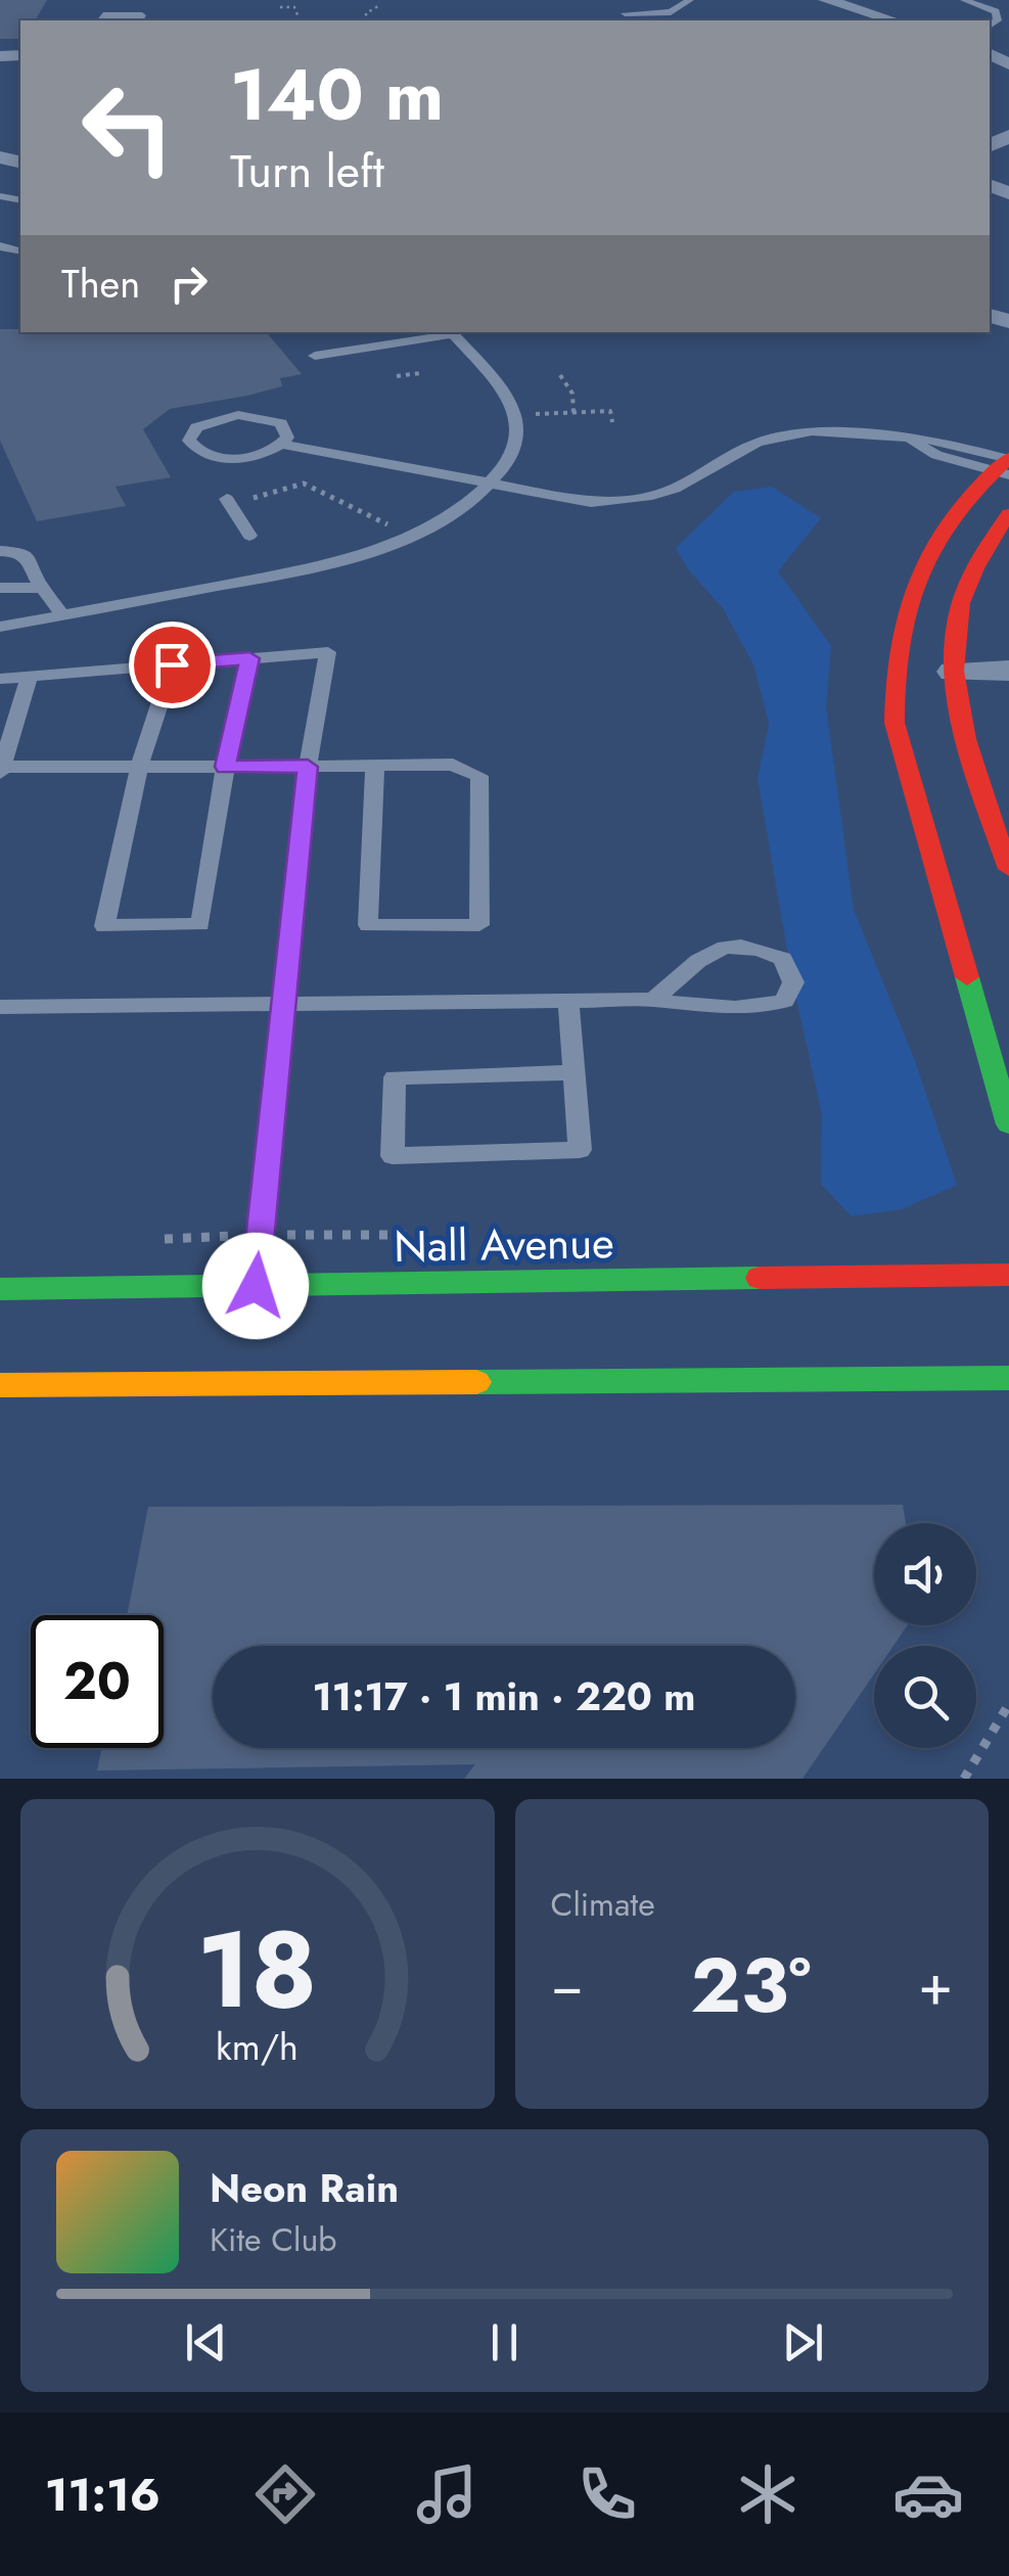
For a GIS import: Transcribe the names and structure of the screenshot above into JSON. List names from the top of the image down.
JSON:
{
  "streets": {
    "street": ["Nall Avenue"]
  },
  "page": {
    "turn": ["140 m", "Turn left"],
    "then": "Then",
    "limit": "20",
    "trip": "11:17 · 1 min · 220 m",
    "tile": "Climate",
    "heat": ["−", "23°", "+"],
    "song": ["Neon Rain", "Kite Club"],
    "tabs": "11:16",
    "gauge": ["18", "km/h"]
  }
}
